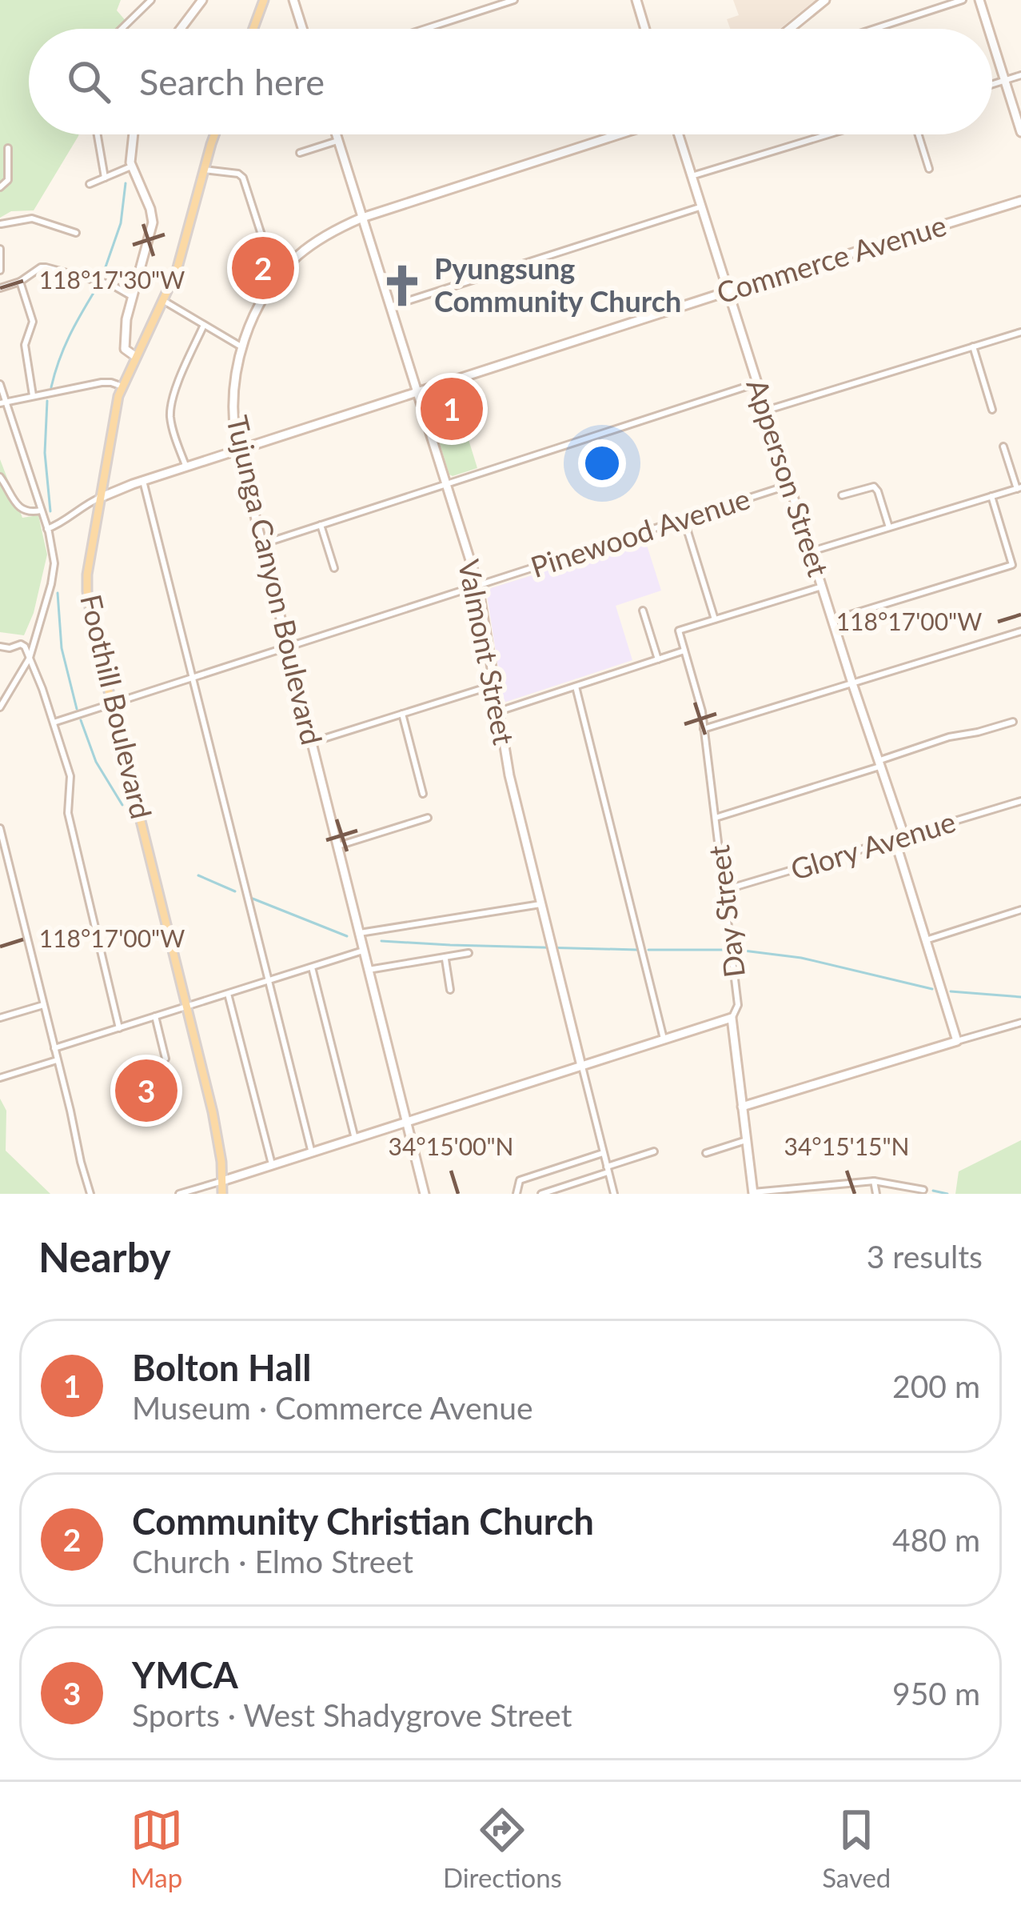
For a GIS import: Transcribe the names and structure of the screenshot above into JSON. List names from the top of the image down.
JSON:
{
  "streets": {
    "main road": ["Foothill Boulevard"],
    "street": [
      "Commerce Avenue",
      "Apperson Street",
      "Pinewood Avenue",
      "Tujunga Canyon Boulevard",
      "Valmont Street",
      "Glory Avenue",
      "Day Street"
    ]
  },
  "crossings": [
    ["Commerce Avenue", "Apperson Street"],
    ["Commerce Avenue", "Tujunga Canyon Boulevard"],
    ["Commerce Avenue", "Valmont Street"],
    ["Commerce Avenue", "Foothill Boulevard"],
    ["Apperson Street", "Pinewood Avenue"],
    ["Apperson Street", "Glory Avenue"],
    ["Pinewood Avenue", "Tujunga Canyon Boulevard"],
    ["Pinewood Avenue", "Valmont Street"],
    ["Pinewood Avenue", "Foothill Boulevard"],
    ["Tujunga Canyon Boulevard", "Valmont Street"],
    ["Glory Avenue", "Day Street"]
  ],
  "places": {
    "church": ["Pyungsung Community Church"]
  },
  "page": {
    "search": "Search here",
    "pins": ["2", "1", "3"],
    "heading": ["Nearby", "3 results"],
    "list": [
      {
        "mark": "1",
        "name": "Bolton Hall",
        "note": "Museum · Commerce Avenue",
        "value": "200 m"
      },
      {
        "mark": "2",
        "name": "Community Christian Church",
        "note": "Church · Elmo Street",
        "value": "480 m"
      },
      {
        "mark": "3",
        "name": "YMCA",
        "note": "Sports · West Shadygrove Street",
        "value": "950 m"
      }
    ],
    "nav": ["Map", "Directions", "Saved"]
  },
  "coordinates": [
    "118°17'30\"W",
    "118°17'00\"W",
    "34°15'00\"N",
    "34°15'15\"N"
  ]
}
